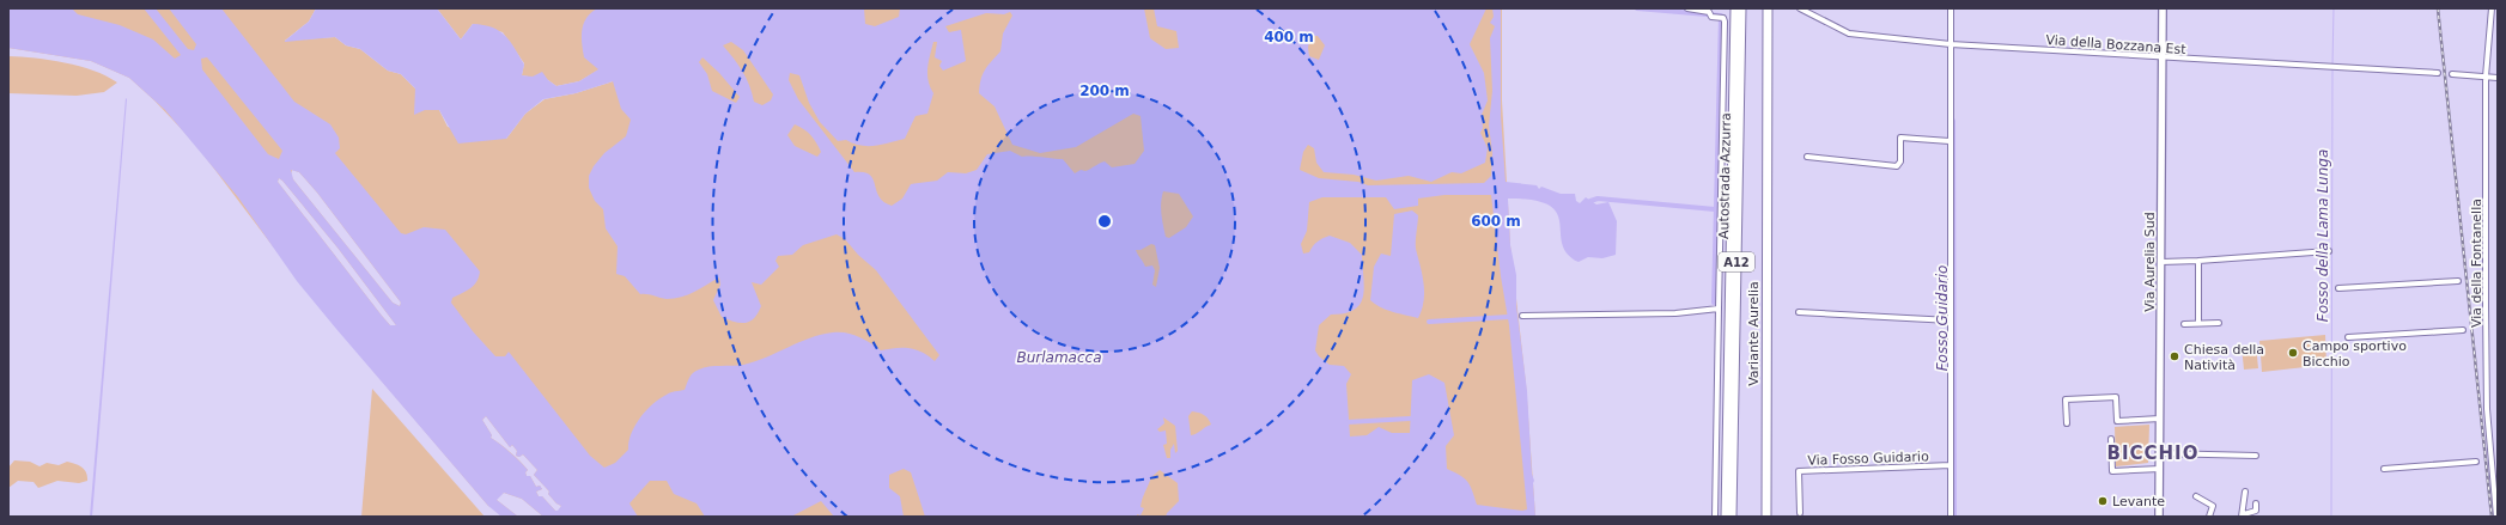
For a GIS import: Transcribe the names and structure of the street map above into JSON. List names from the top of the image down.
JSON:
{
  "streets": {
    "highway": ["Autostrada Azzurra", "A12", "Variante Aurelia"],
    "main road": ["Via Aurelia Sud"],
    "street": ["Via della Bozzana Est", "Via della Fontanella", "Via Fosso Guidario"]
  },
  "crossings": [
    ["Via della Bozzana Est", "Via Aurelia Sud"]
  ],
  "districts": ["BICCHIO"],
  "water": ["Fosso della Lama Lunga", "Fosso Guidario", "Burlamacca"],
  "places": ["Campo sportivo Bicchio", "Chiesa della Natività", "Levante"],
  "rings": ["400 m", "200 m", "600 m"]
}
